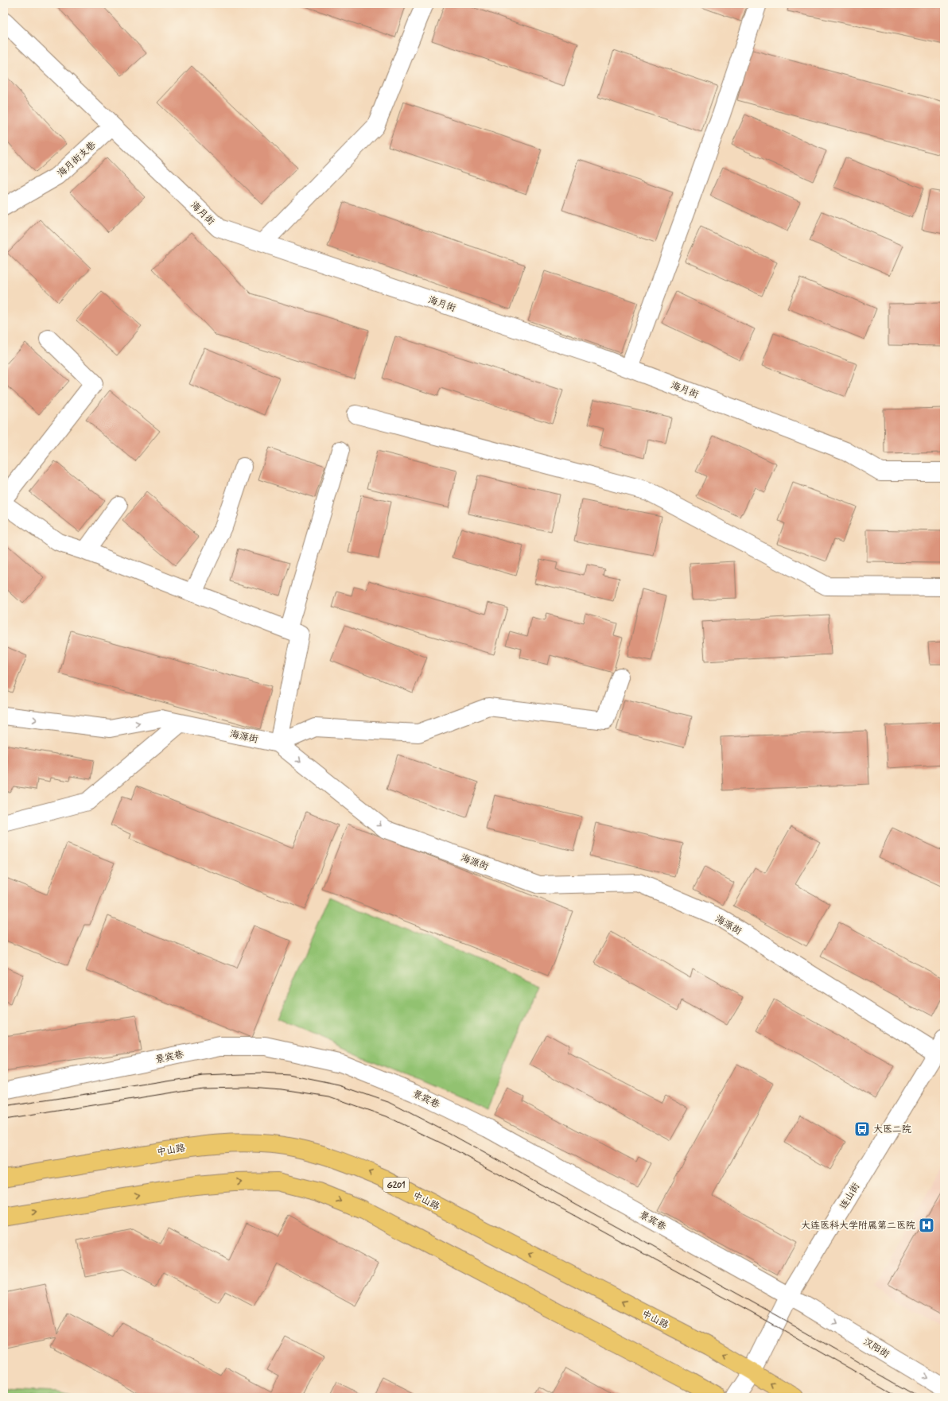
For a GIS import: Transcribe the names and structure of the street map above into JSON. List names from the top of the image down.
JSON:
{
  "streets": {
    "highway": ["中山路", "G201"],
    "street": [
      "海月街支巷",
      "海月街",
      "海源街",
      "景宾巷",
      "连山街",
      "汉阳街"
    ]
  },
  "crossings": [
    ["海月街支巷", "海月街"],
    ["海源街", "连山街"],
    ["景宾巷", "连山街"],
    ["景宾巷", "汉阳街"],
    ["中山路", "连山街"]
  ],
  "one_way": ["海源街", "汉阳街"],
  "places": {
    "bus stop": ["大医二院"],
    "hospital": ["大连医科大学附属第二医院"]
  }
}
